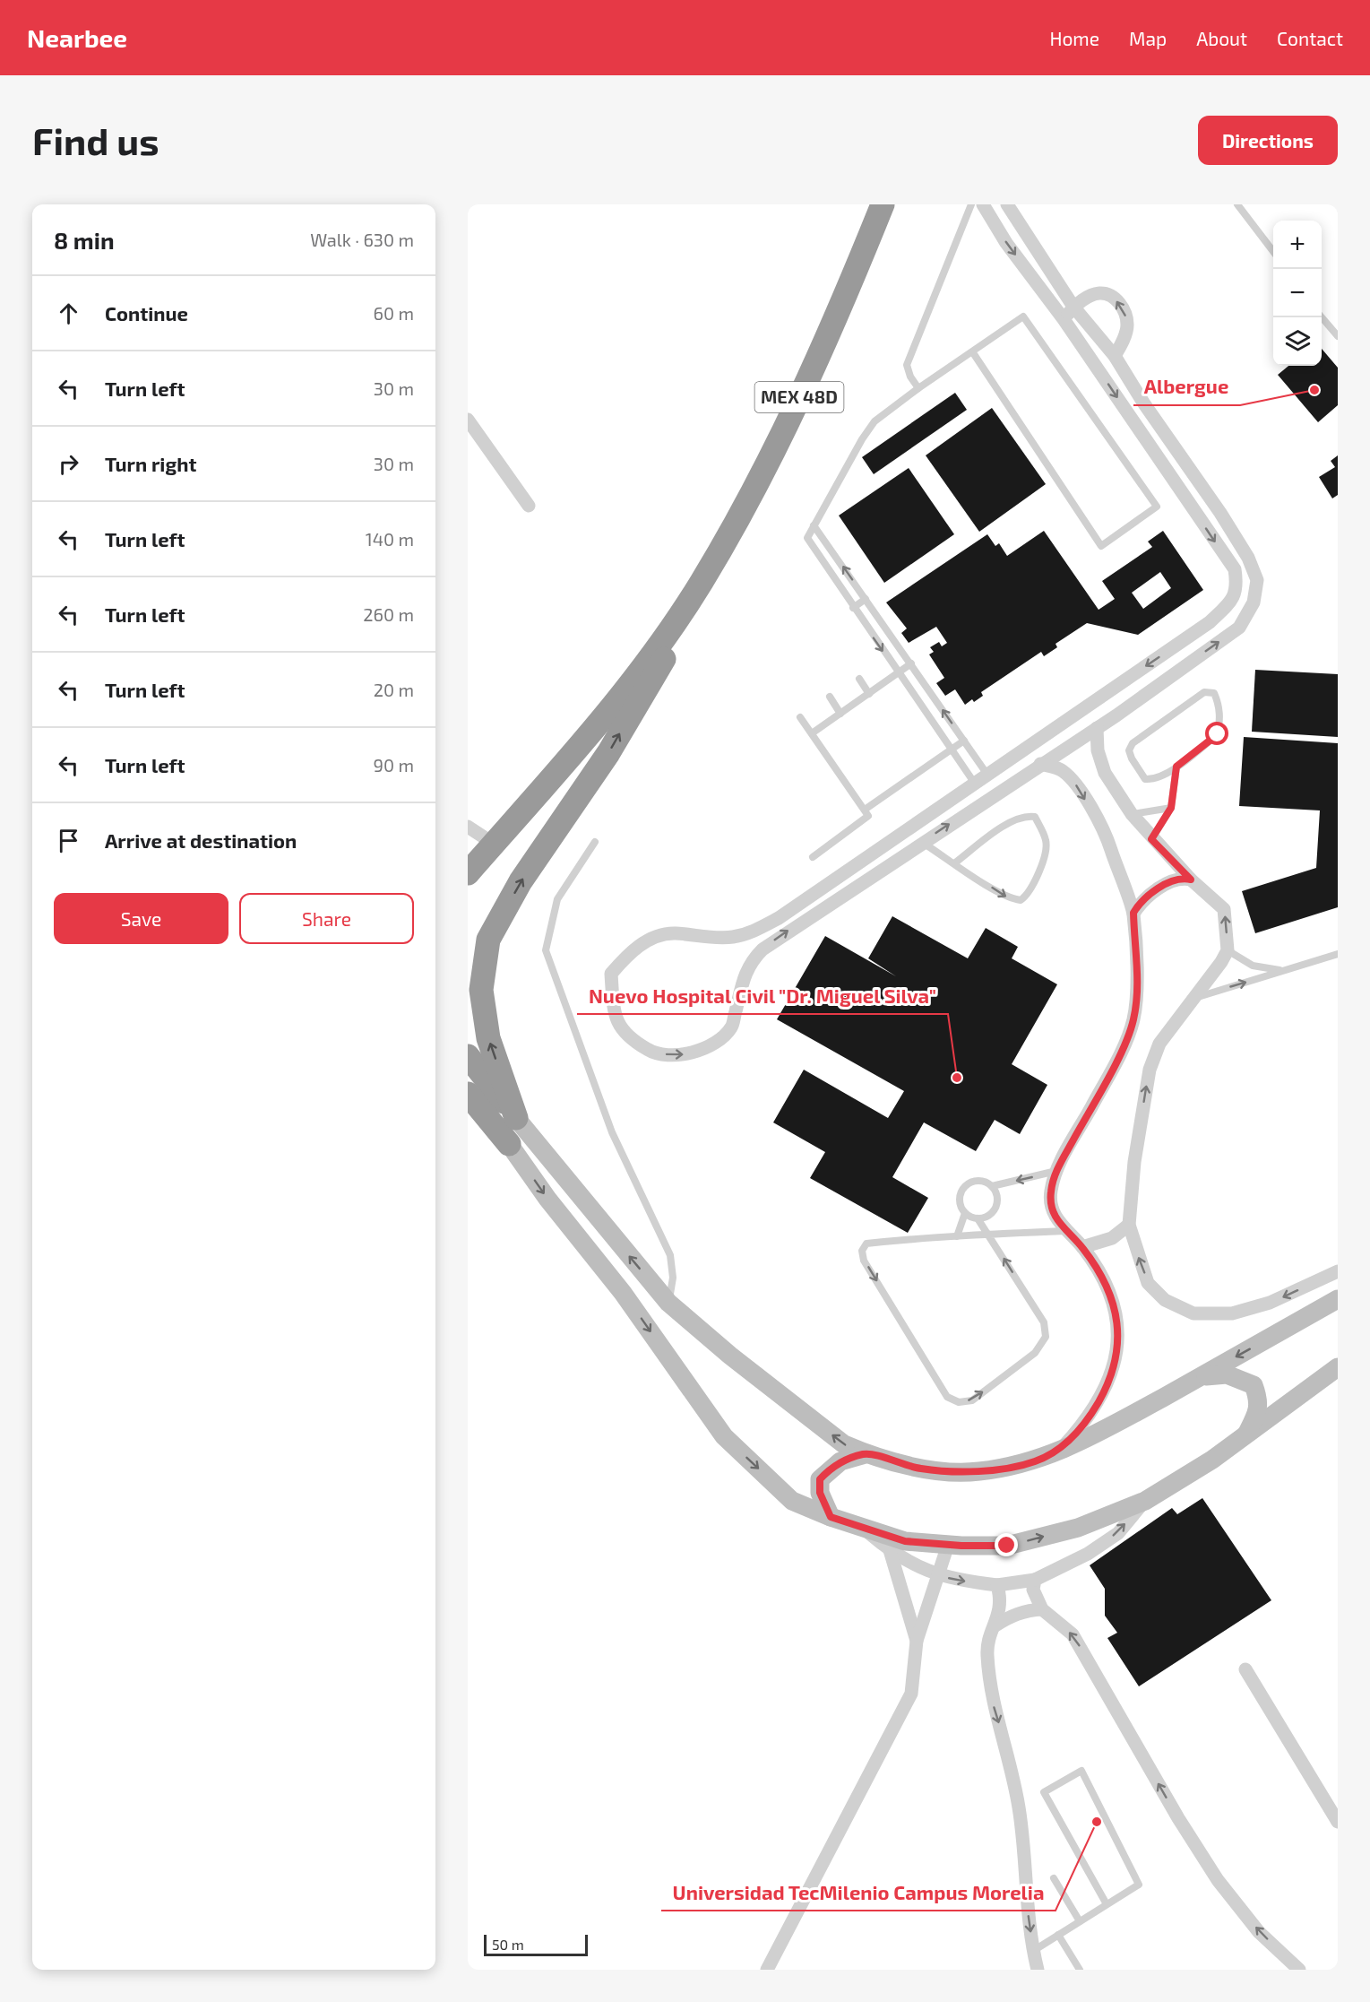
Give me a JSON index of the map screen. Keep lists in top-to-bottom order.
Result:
{
  "streets": {
    "highway": ["MEX 48D"]
  },
  "places": ["Albergue", "Nuevo Hospital Civil \"Dr. Miguel Silva\"", "Universidad TecMilenio Campus Morelia"],
  "scale_bar": "50 m",
  "page": {
    "header": "Nearbee",
    "nav": [
      "Home",
      "Map",
      "About",
      "Contact"
    ],
    "buttons": [
      "Directions",
      ["Save", "Share"]
    ],
    "title": "Find us",
    "heading": ["8 min", "Walk · 630 m"],
    "map_buttons": ["+", "−"],
    "list": [
      ["Continue", "60 m"],
      ["Turn left", "30 m"],
      ["Turn right", "30 m"],
      ["Turn left", "140 m"],
      ["Turn left", "260 m"],
      ["Turn left", "20 m"],
      ["Turn left", "90 m"],
      "Arrive at destination"
    ],
    "scale": "50 m"
  }
}
